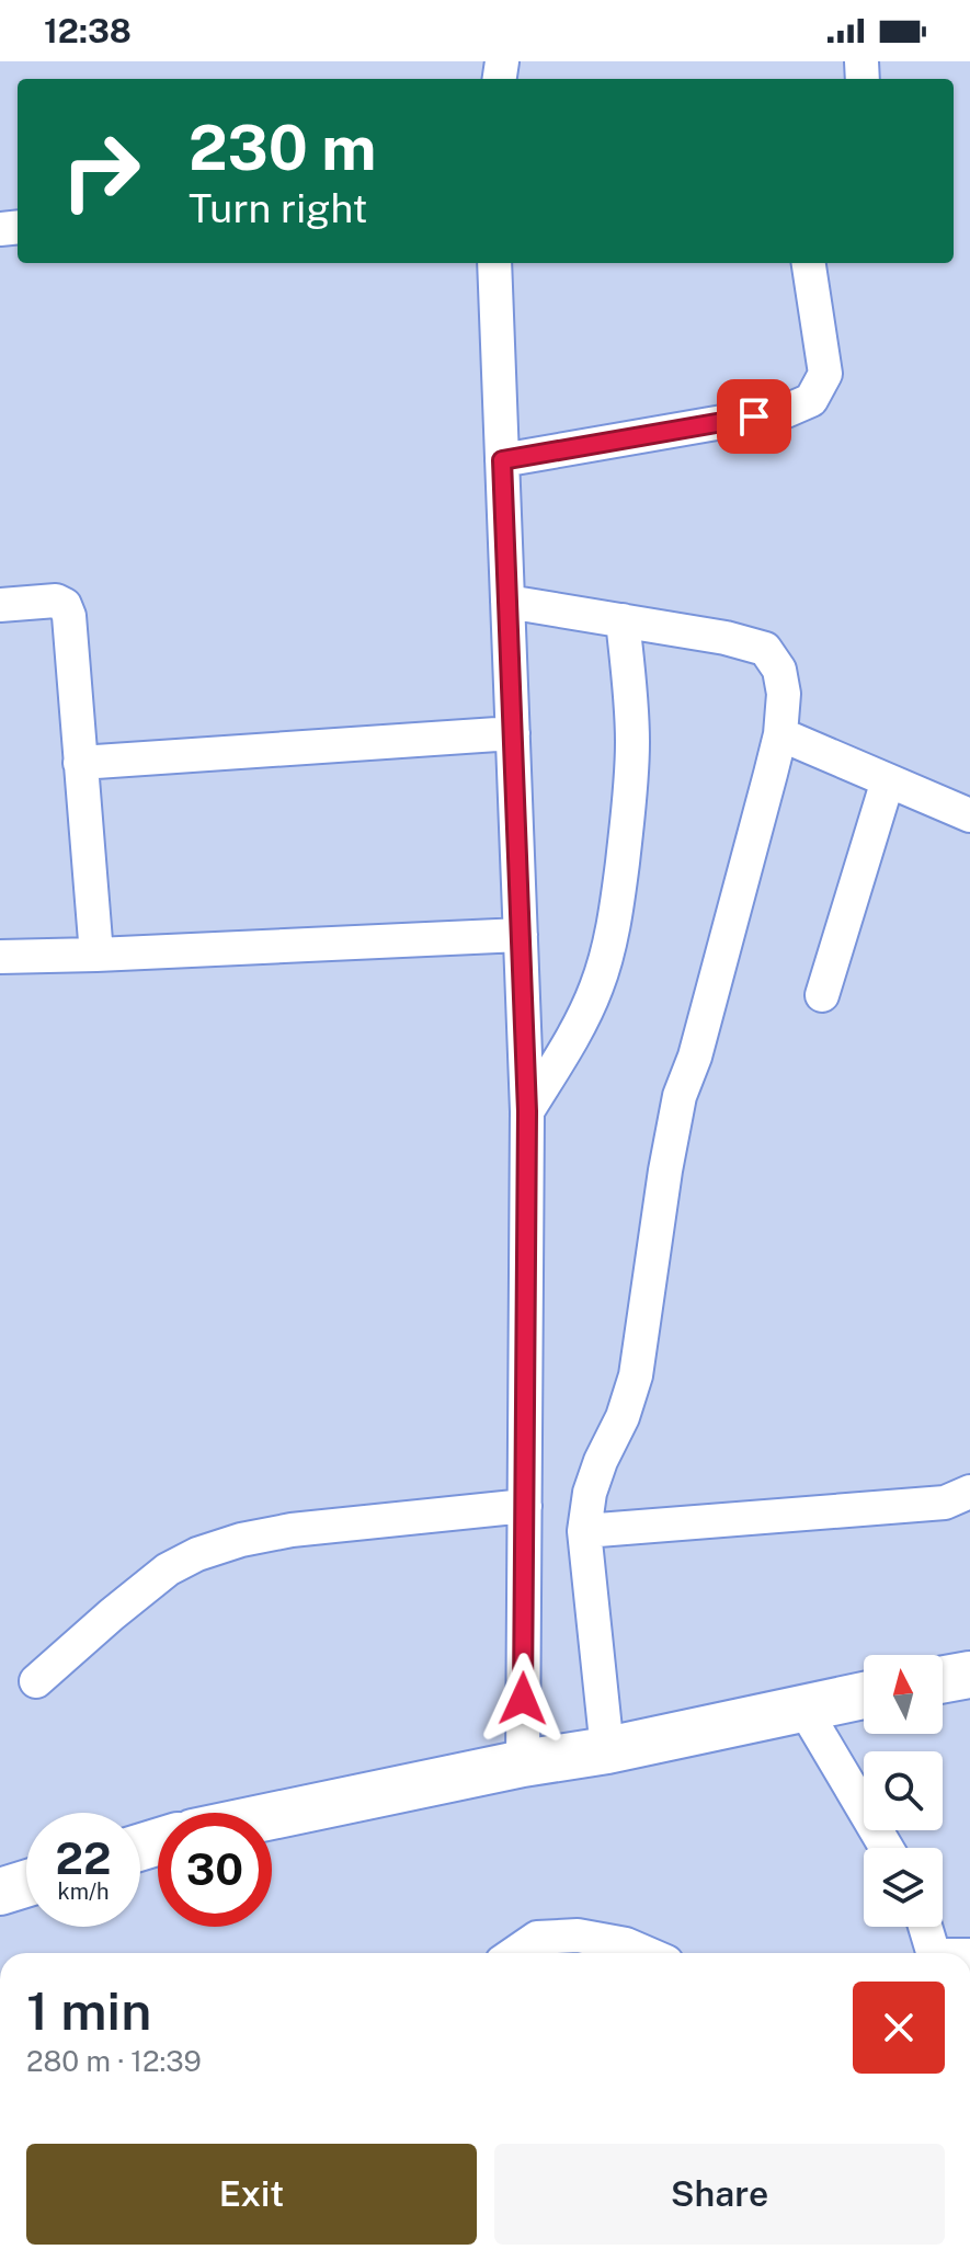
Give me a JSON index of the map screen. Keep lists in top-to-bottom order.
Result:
{
  "north": "top",
  "page": {
    "status": "12:38",
    "turn": ["230 m", "Turn right"],
    "speed": "22 km/h",
    "limit": "30",
    "heading": ["1 min", "280 m · 12:39"],
    "buttons": ["Exit", "Share"]
  }
}
